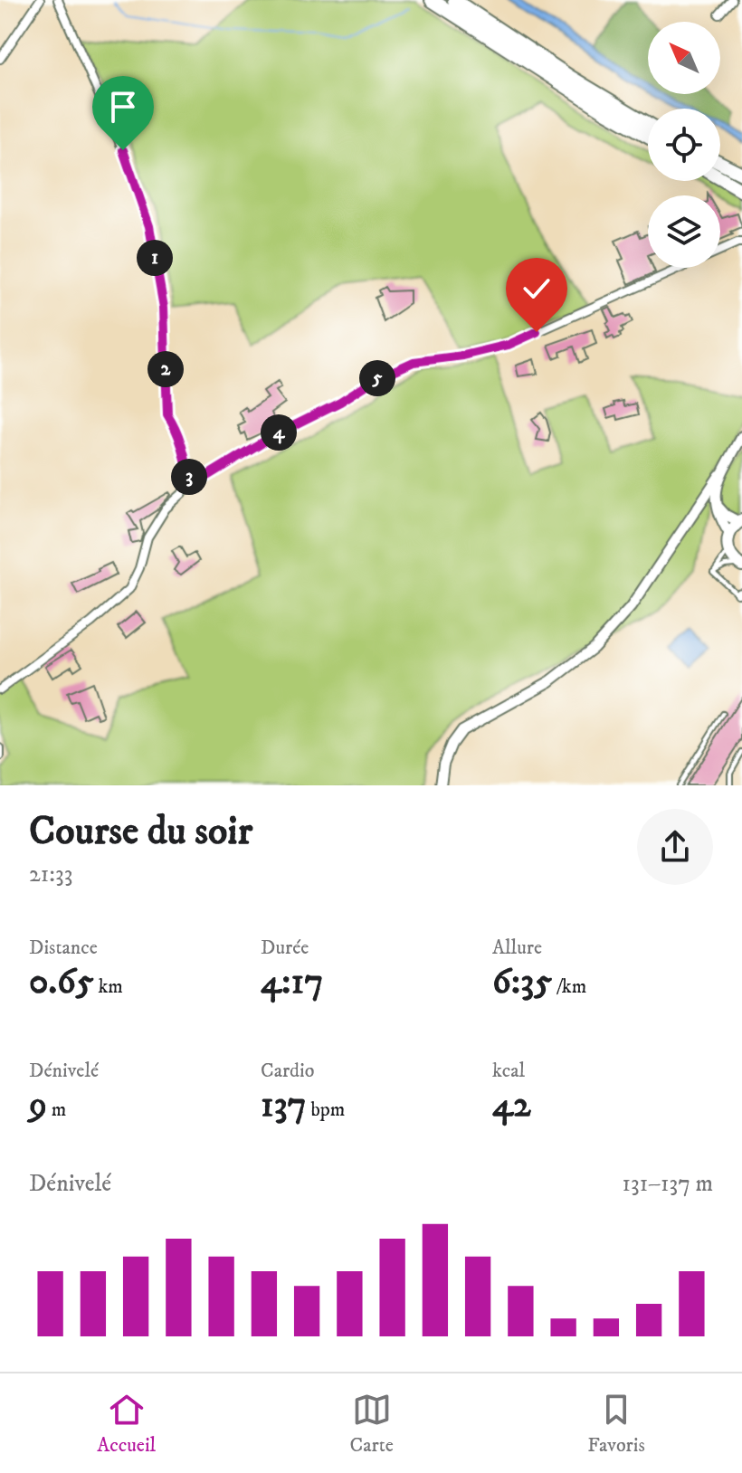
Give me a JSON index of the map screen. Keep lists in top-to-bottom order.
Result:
{
  "north": "top left",
  "page": {
    "pins": [
      "1",
      "2",
      "5",
      "4",
      "3"
    ],
    "heading": ["Course du soir", "21:33"],
    "stats": [
      ["Distance", "0.65 km"],
      ["Durée", "4:17"],
      ["Allure", "6:35 /km"],
      ["Dénivelé", "9 m"],
      ["Cardio", "137 bpm"],
      ["kcal", "42"]
    ],
    "chart": ["Dénivelé", "131–137 m"],
    "tabs": ["Accueil", "Carte", "Favoris"]
  }
}
